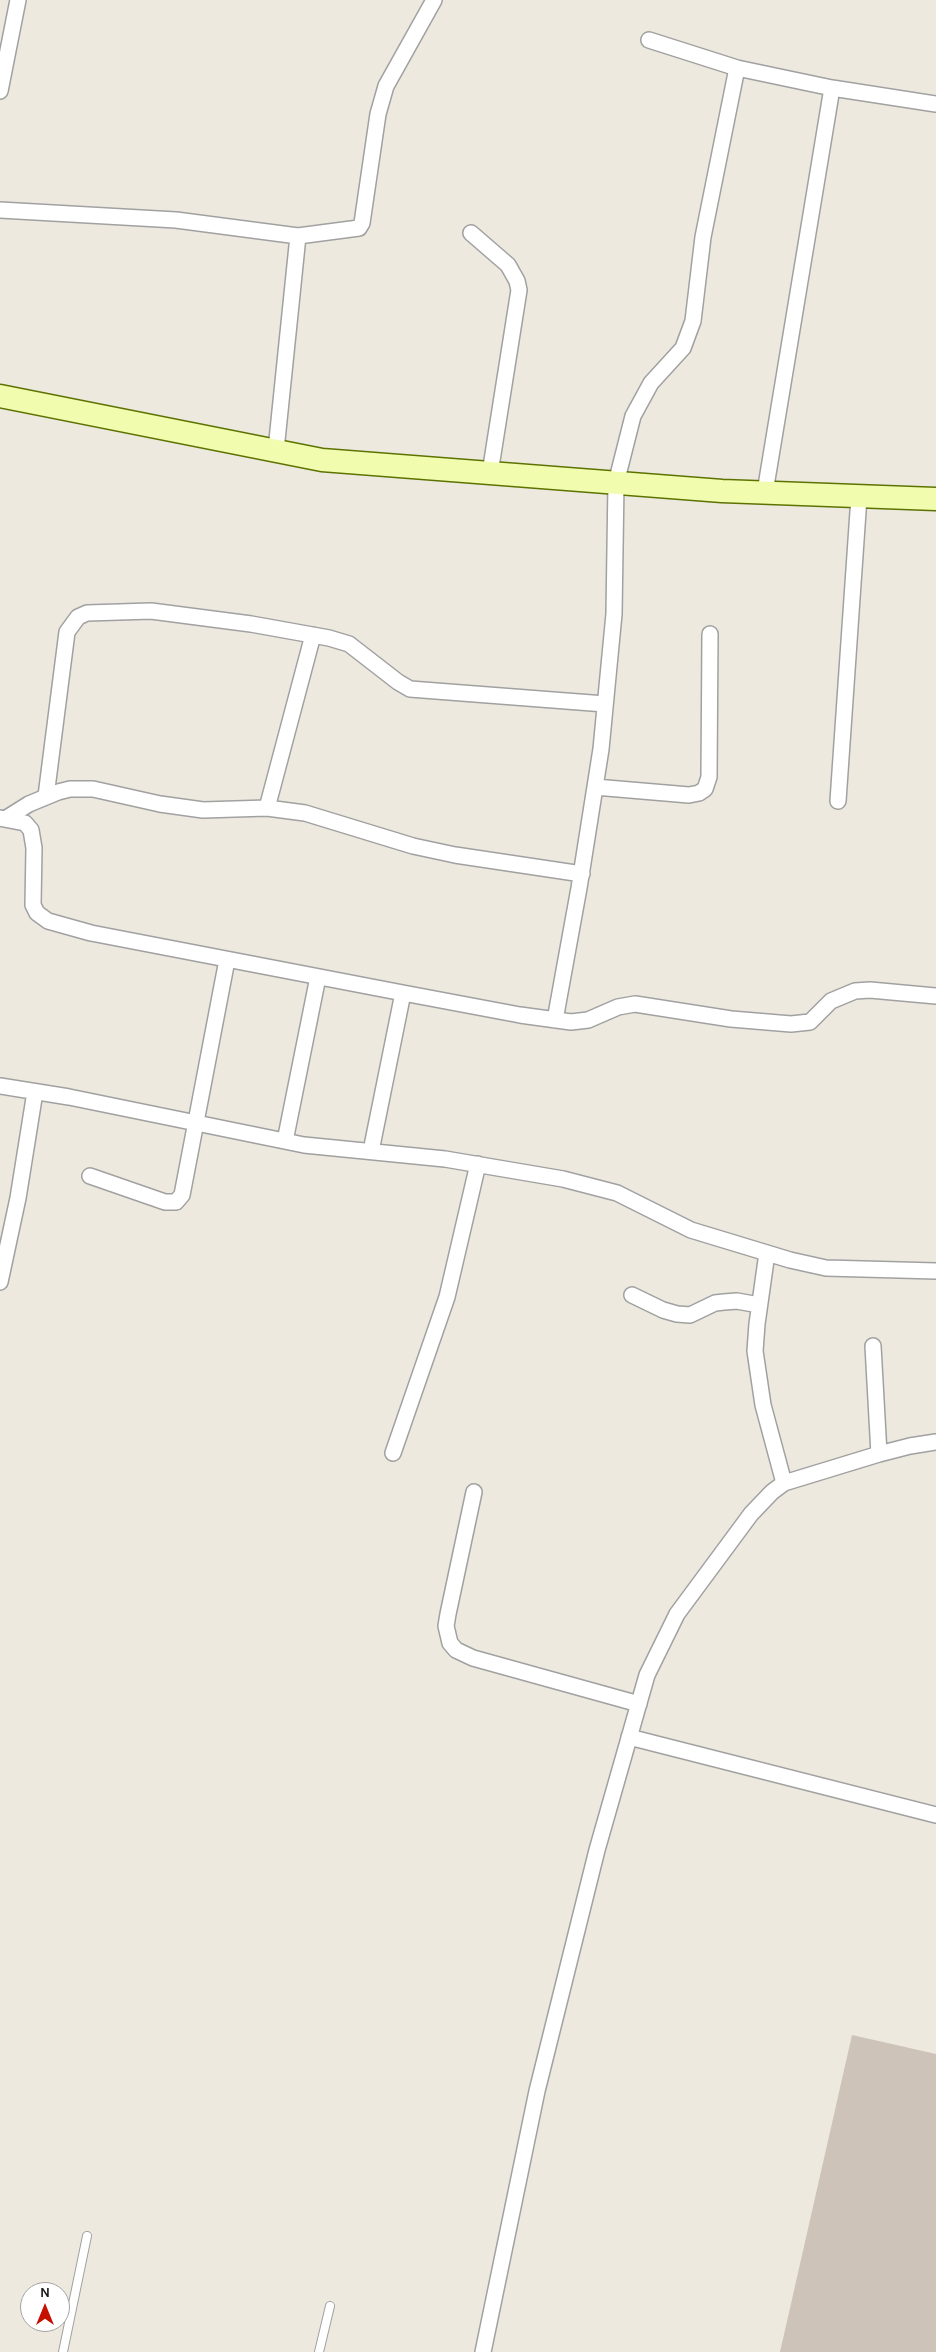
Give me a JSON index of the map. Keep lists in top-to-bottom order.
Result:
{
  "north": "top"
}
